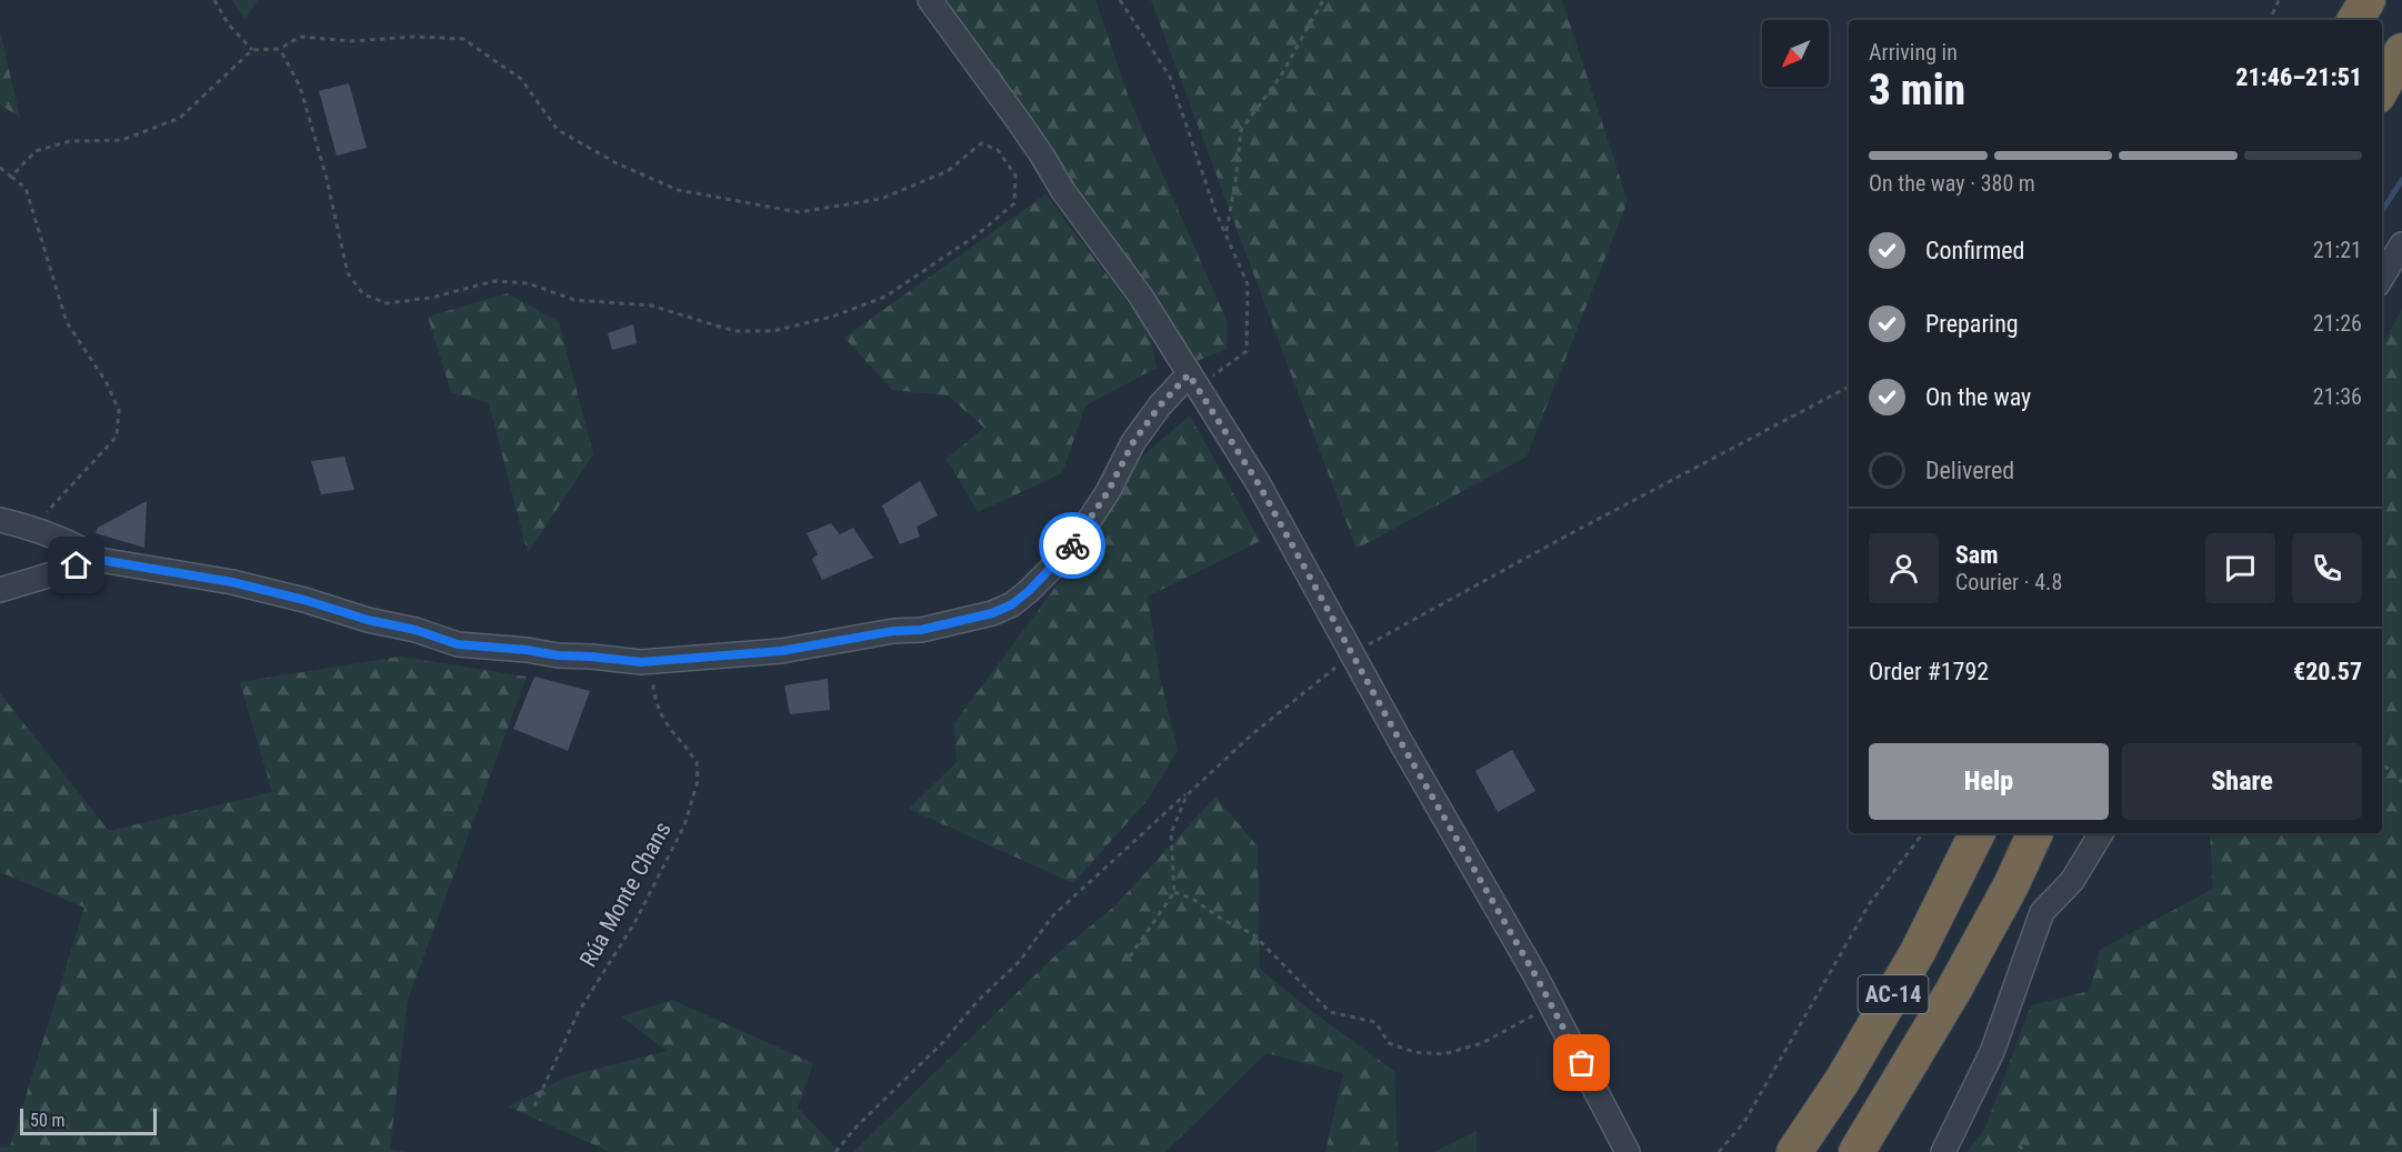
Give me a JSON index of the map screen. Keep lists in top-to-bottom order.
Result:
{
  "streets": {
    "highway": ["AC-14"],
    "path": ["Rúa Monte Chans"]
  },
  "scale_bar": "50 m",
  "north": "bottom left",
  "page": {
    "heading": ["3 min", "Arriving in", "21:46–21:51"],
    "panel": [
      "Sam",
      "Courier · 4.8",
      "Order #1792",
      "€20.57"
    ],
    "bar": "On the way · 380 m",
    "list": [
      ["Confirmed", "21:21"],
      ["Preparing", "21:26"],
      ["On the way", "21:36"],
      "Delivered"
    ],
    "buttons": ["Help", "Share"],
    "scale": "50 m"
  }
}
